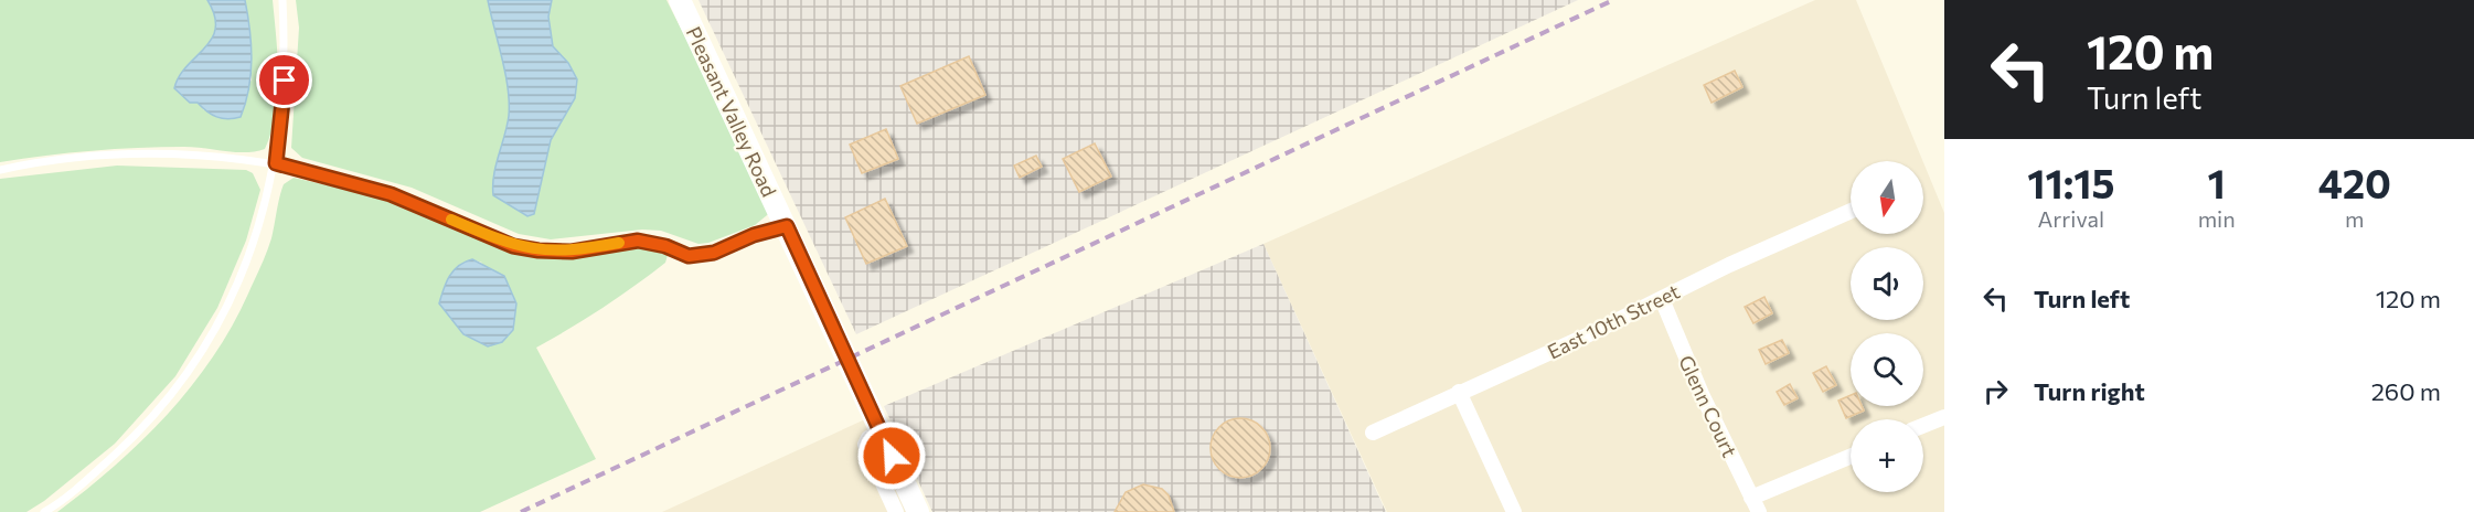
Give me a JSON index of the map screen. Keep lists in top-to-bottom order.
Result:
{
  "streets": {
    "street": ["Pleasant Valley Road", "East 10th Street", "Glenn Court"]
  },
  "crossings": [
    ["East 10th Street", "Glenn Court"]
  ],
  "north": "bottom",
  "page": {
    "turn": ["120 m", "Turn left"],
    "eta": [
      "11:15",
      "Arrival",
      "1",
      "min",
      "420",
      "m"
    ],
    "map_buttons": "+",
    "list": [
      {
        "name": "Turn left",
        "value": "120 m"
      },
      {
        "name": "Turn right",
        "value": "260 m"
      }
    ]
  }
}
